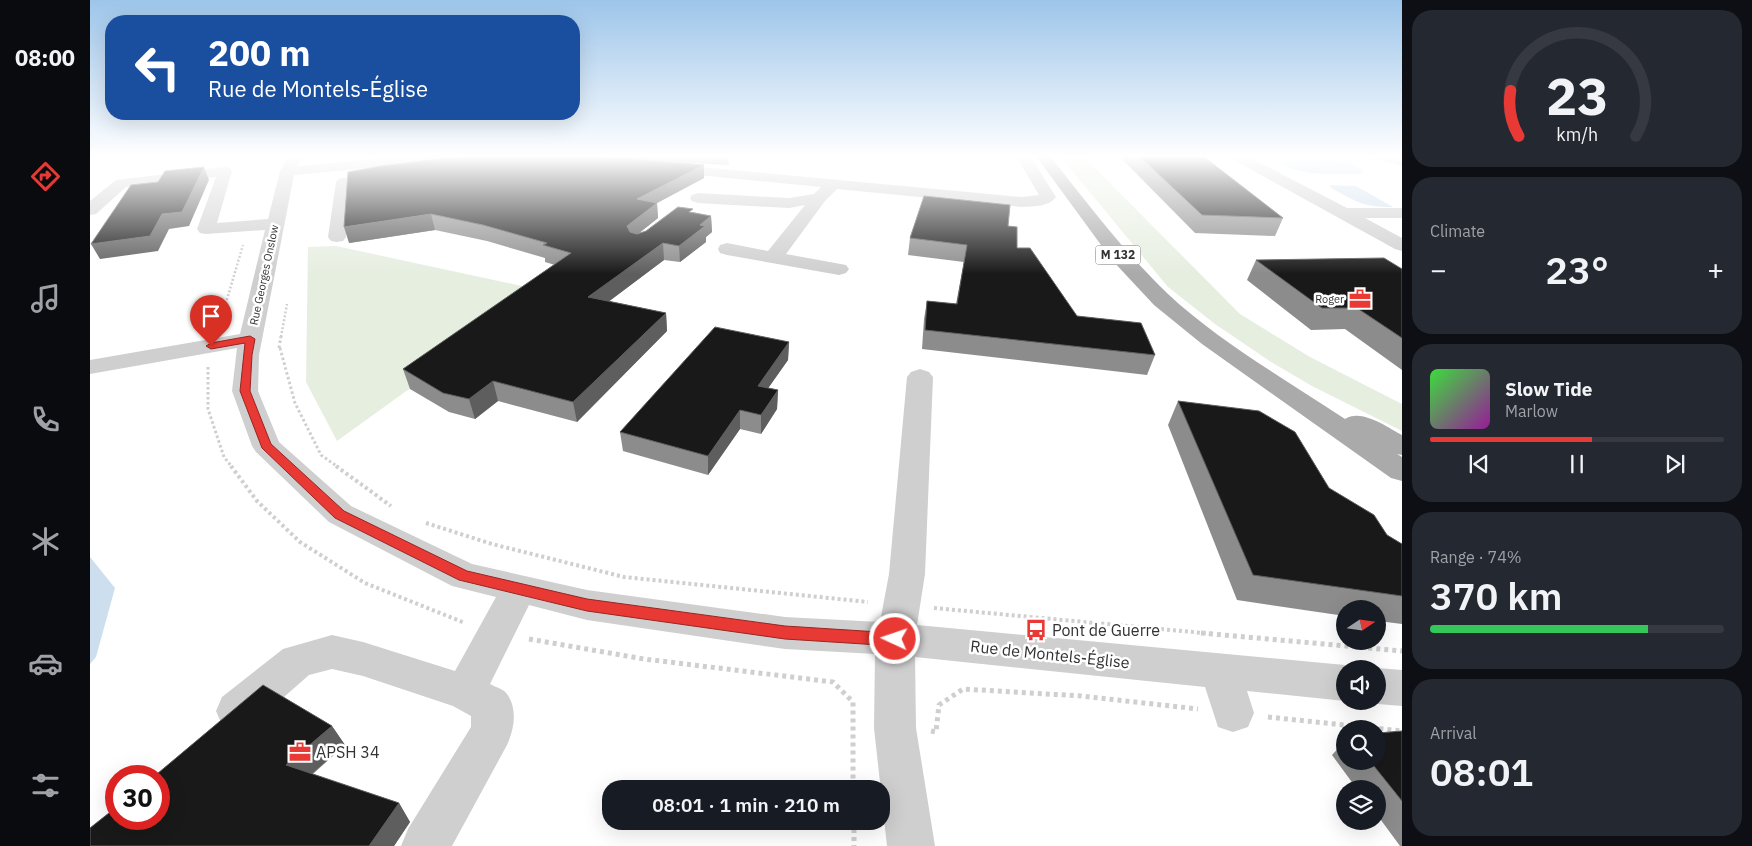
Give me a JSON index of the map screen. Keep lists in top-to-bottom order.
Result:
{
  "streets": {
    "main road": ["M 132"],
    "street": ["Rue Georges Onslow", "Rue de Montels-Église"]
  },
  "crossings": [
    ["Rue Georges Onslow", "Rue de Montels-Église"]
  ],
  "places": {
    "office": ["Roger", "APSH 34"],
    "bus stop": ["Pont de Guerre"]
  },
  "north": "right",
  "page": {
    "tabs": "08:00",
    "turn": ["200 m", "Rue de Montels-Église"],
    "tile": [
      "Climate",
      ["Range · 74%", "370 km"],
      ["Arrival", "08:01"]
    ],
    "heat": ["−", "23°", "+"],
    "song": ["Slow Tide", "Marlow"],
    "limit": "30",
    "trip": "08:01 · 1 min · 210 m",
    "gauge": ["23", "km/h"]
  }
}
